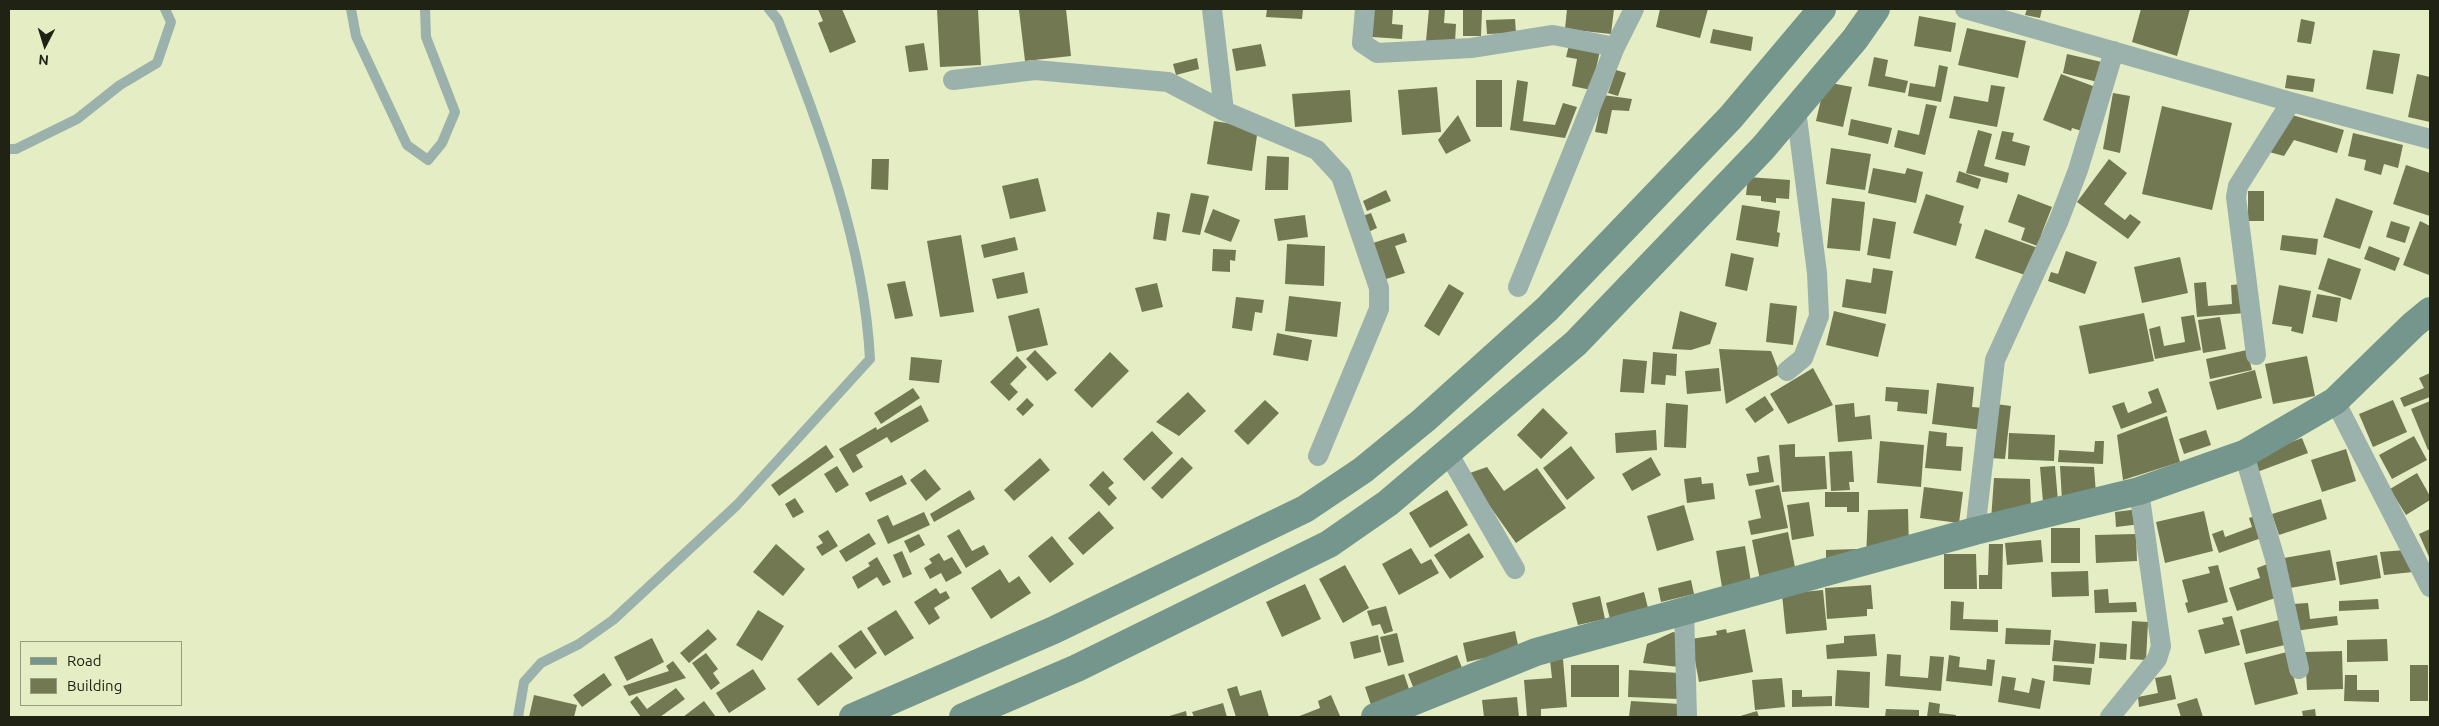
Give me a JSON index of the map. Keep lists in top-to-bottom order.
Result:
{
  "legend": ["Road", "Building"],
  "north": "bottom"
}
